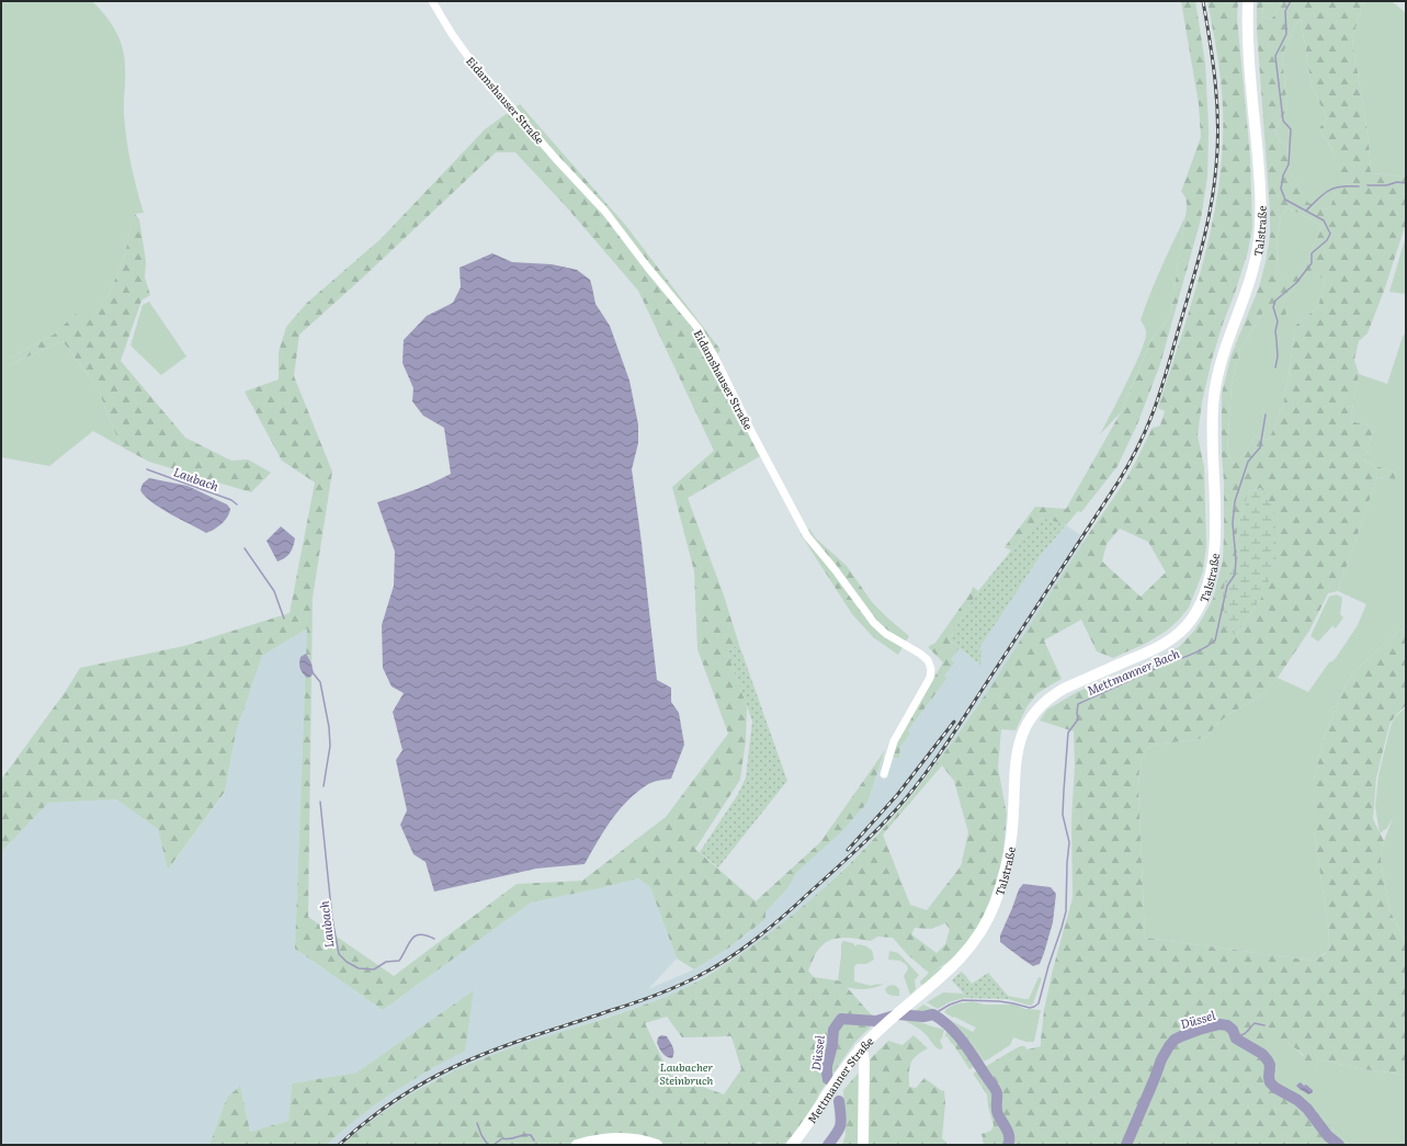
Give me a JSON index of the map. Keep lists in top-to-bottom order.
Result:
{
  "streets": {
    "main road": ["Talstraße", "Mettmanner Straße"],
    "street": ["Eidamshauser Straße"]
  },
  "crossings": [
    ["Talstraße", "Mettmanner Straße"]
  ],
  "water": ["Laubach", "Mettmanner Bach", "Düssel"],
  "parks": ["Laubacher Steinbruch"]
}
